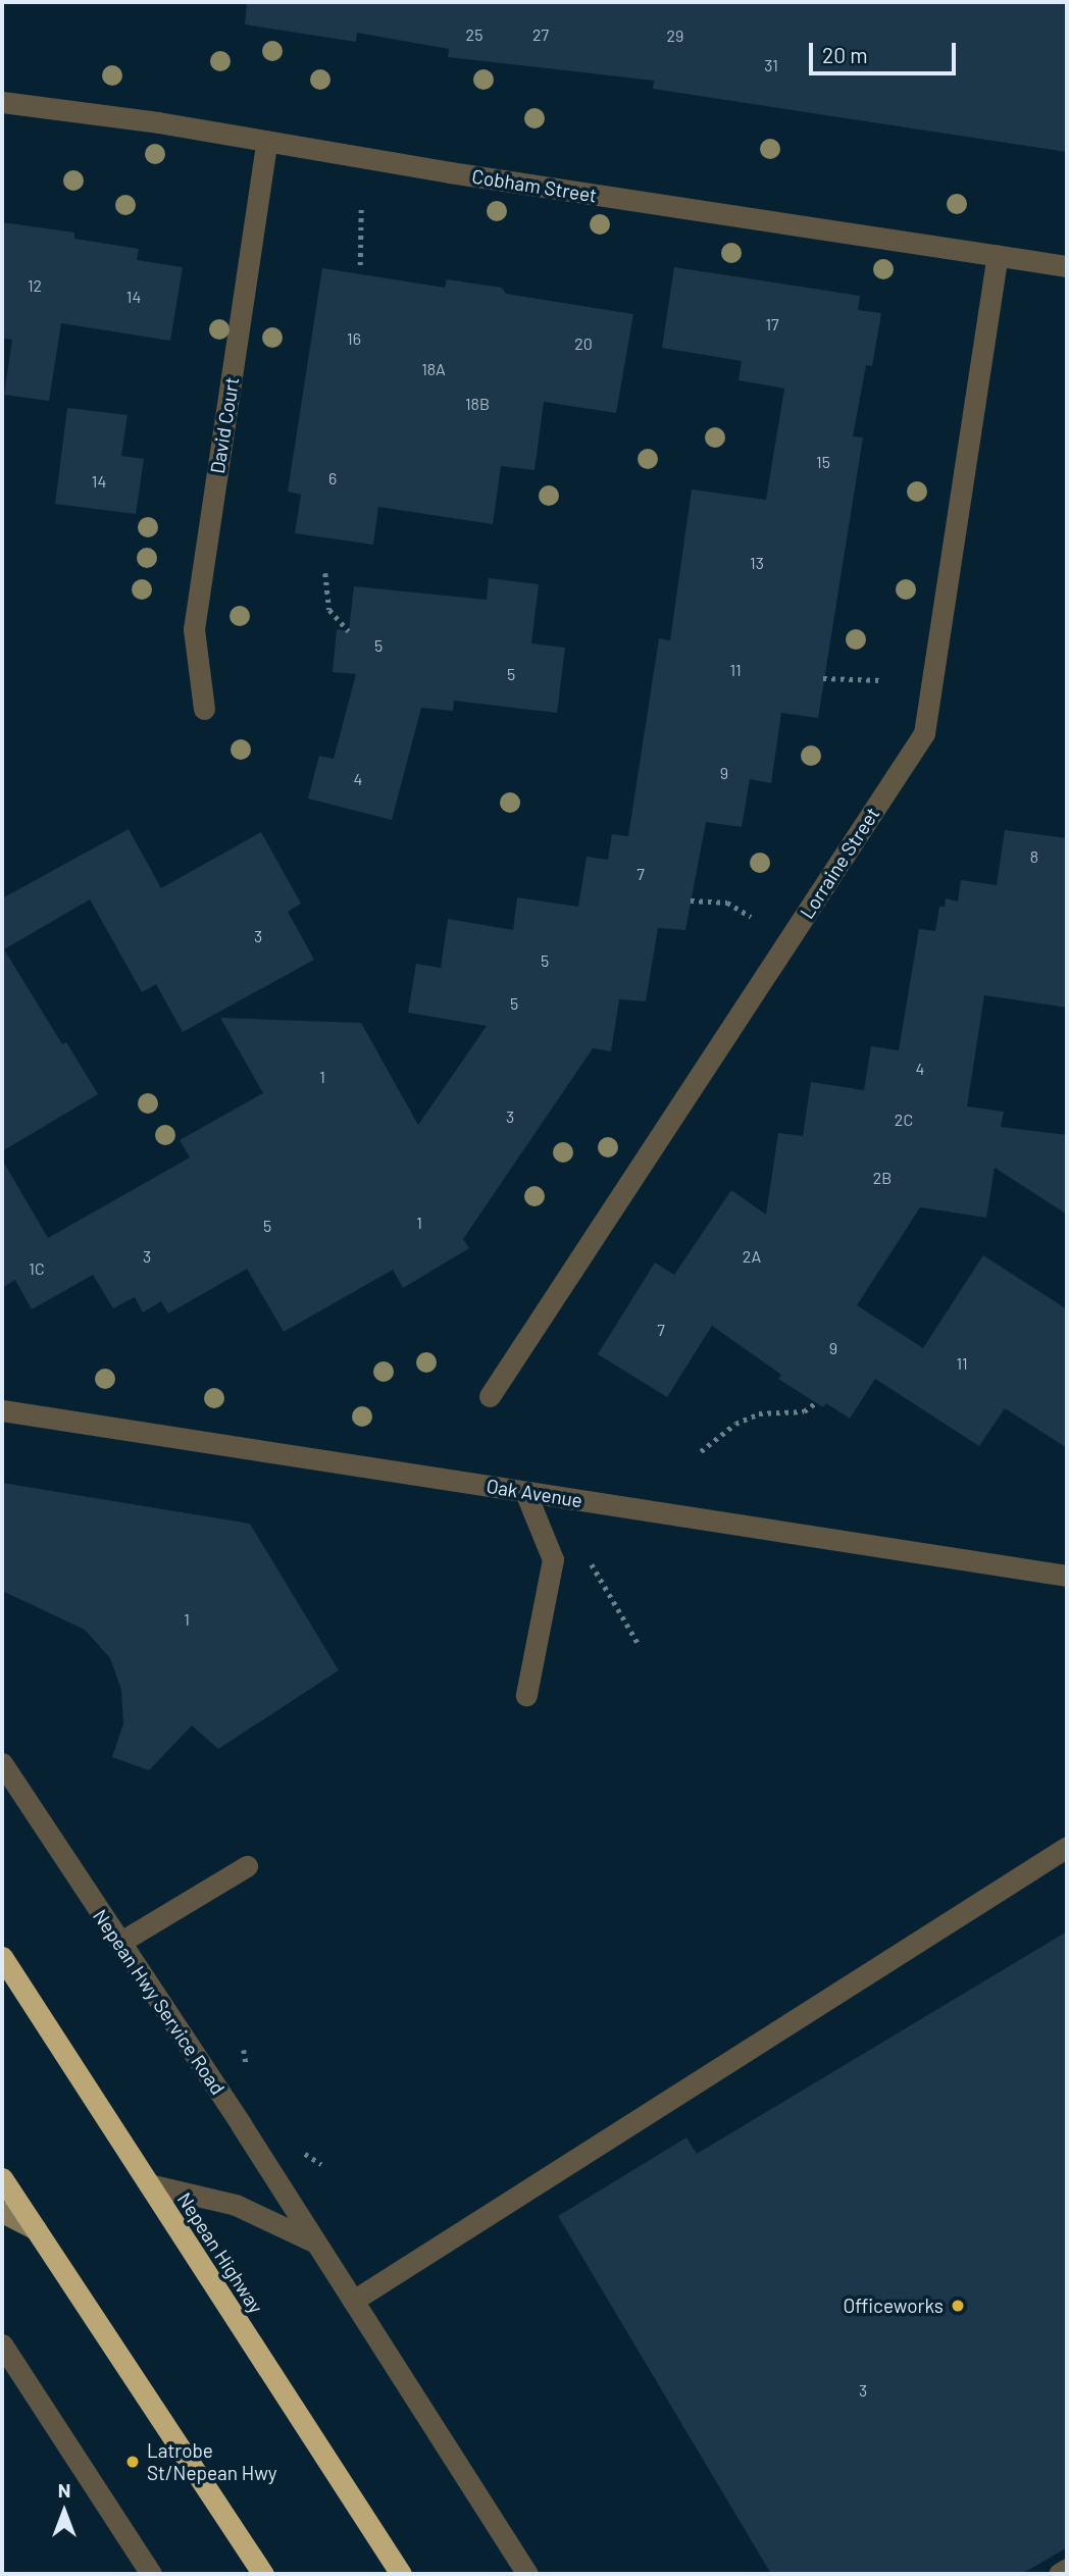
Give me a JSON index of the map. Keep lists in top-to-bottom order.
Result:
{
  "streets": {
    "highway": ["Nepean Highway"],
    "street": [
      "Cobham Street",
      "David Court",
      "Lorraine Street",
      "Oak Avenue",
      "Nepean Hwy Service Road"
    ]
  },
  "crossings": [
    ["Cobham Street", "David Court"],
    ["Cobham Street", "Lorraine Street"]
  ],
  "places": ["Officeworks", "Latrobe St/Nepean Hwy"],
  "house_numbers": [
    "25",
    "27",
    "29",
    "31",
    "12",
    "14",
    "17",
    "16",
    "20",
    "18A",
    "18B",
    "15",
    "6",
    "14",
    "13",
    "5",
    "11",
    "5",
    "9",
    "4",
    "8",
    "7",
    "3",
    "5",
    "5",
    "4",
    "1",
    "3",
    "2C",
    "2B",
    "1",
    "5",
    "3",
    "2A",
    "1C",
    "7",
    "9",
    "11",
    "1",
    "3"
  ],
  "scale_bar": "20 m",
  "north": "top"
}
